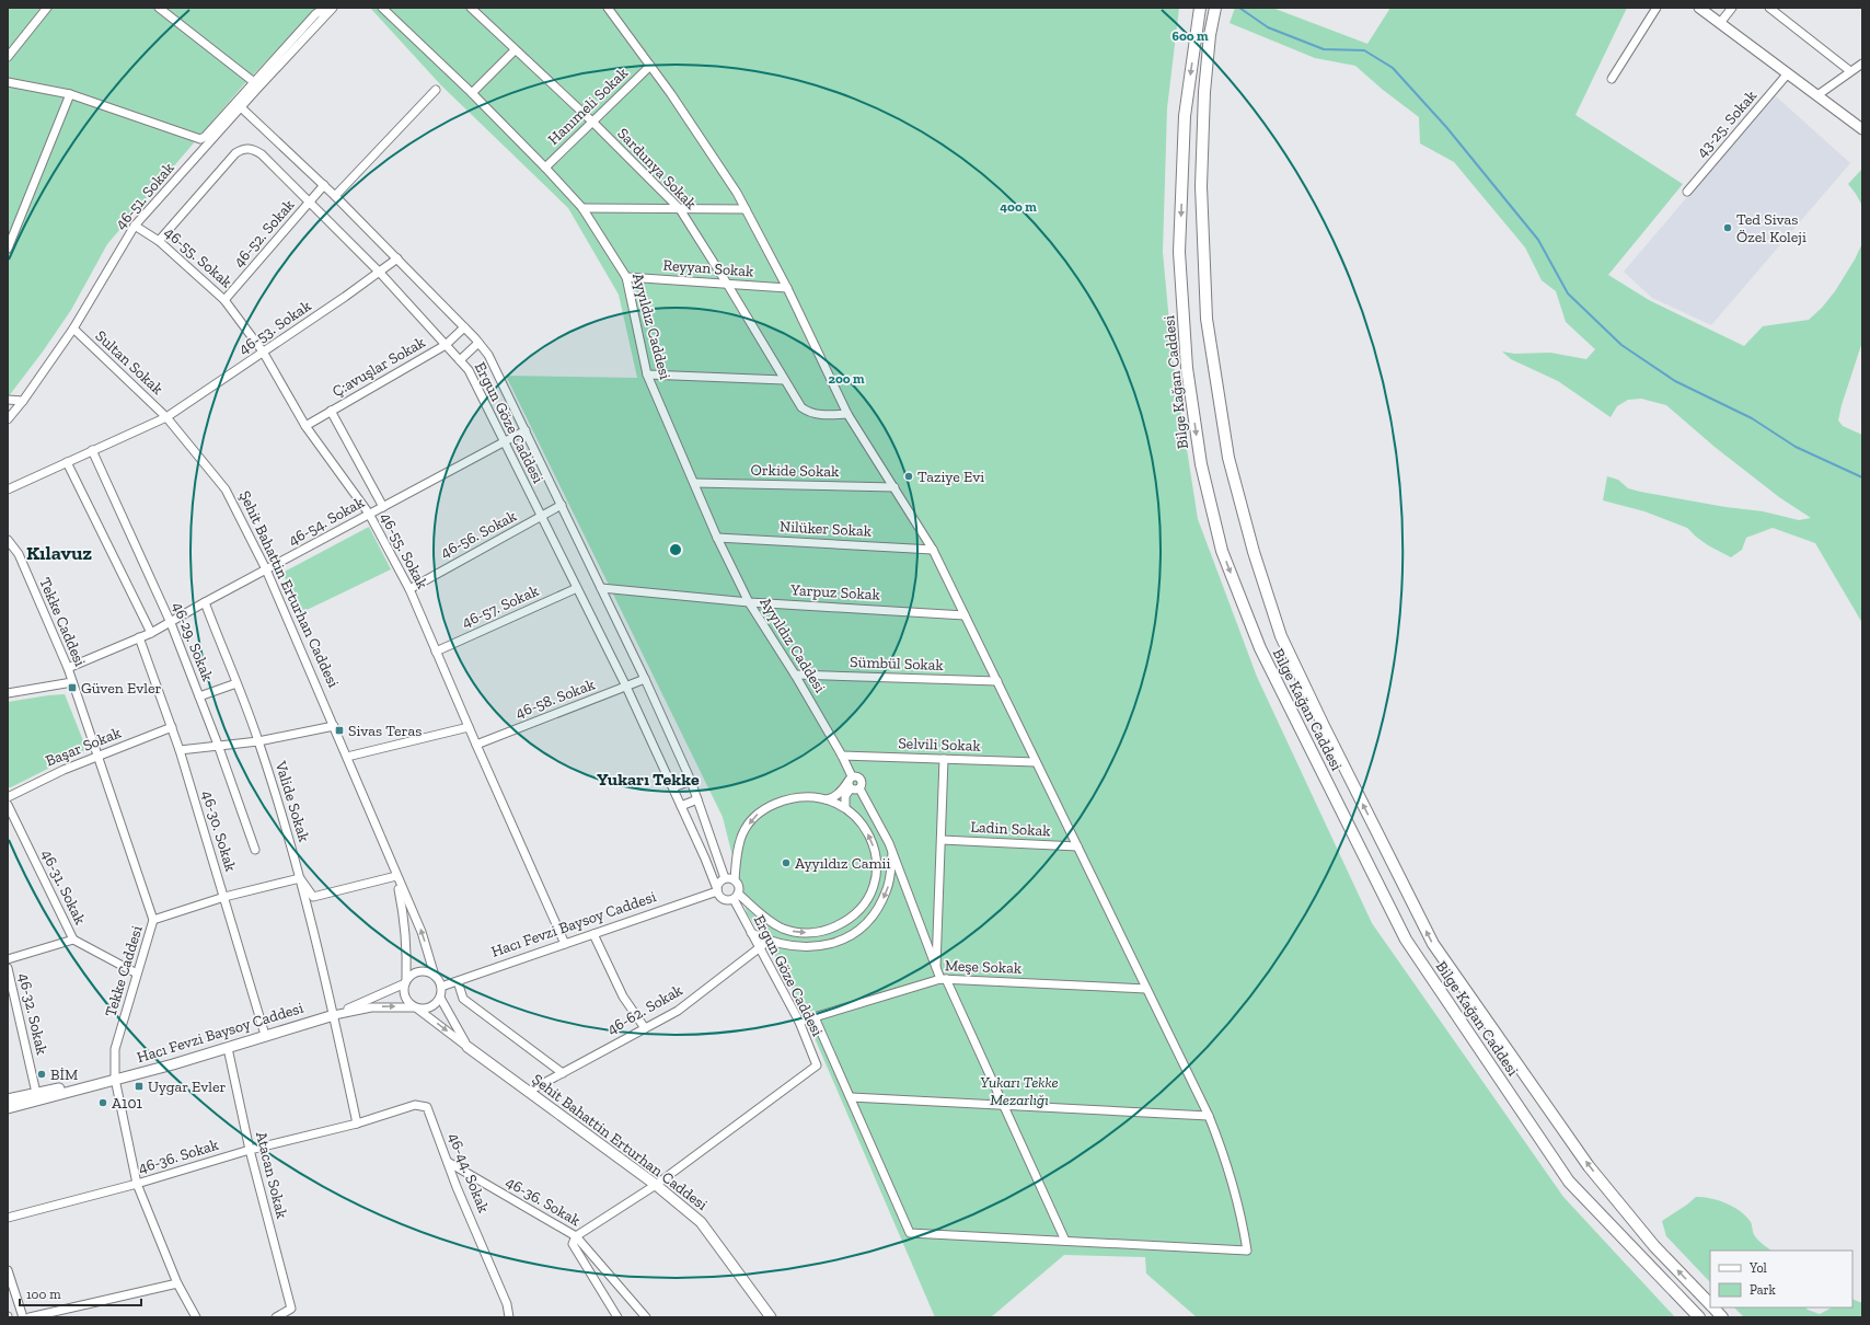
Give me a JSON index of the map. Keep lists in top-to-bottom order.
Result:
{
  "streets": {
    "main road": ["Bilge Kağan Caddesi"],
    "street": [
      "Hanımeli Sokak",
      "43-25. Sokak",
      "Sardunya Sokak",
      "46-51. Sokak",
      "46-52. Sokak",
      "46-55. Sokak",
      "Reyyan Sokak",
      "Ayyıldız Caddesi",
      "46-53. Sokak",
      "Sultan Sokak",
      "Ç:avuşlar Sokak",
      "Ergun Göze Caddesi",
      "Orkide Sokak",
      "46-54. Sokak",
      "Nilüker Sokak",
      "46-56. Sokak",
      "Şehit Bahattin Erturhan Caddesi",
      "Yarpuz Sokak",
      "46-57. Sokak",
      "Tekke Caddesi",
      "46-29. Sokak",
      "Sümbül Sokak",
      "46-58. Sokak",
      "Selvili Sokak",
      "Başar Sokak",
      "Valide Sokak",
      "Ladin Sokak",
      "46-30. Sokak",
      "46-31. Sokak",
      "Hacı Fevzi Baysoy Caddesi",
      "Meşe Sokak",
      "46-62. Sokak",
      "46-32. Sokak",
      "46-36. Sokak",
      "46-44. Sokak",
      "Atacan Sokak"
    ]
  },
  "crossings": [
    ["Hanımeli Sokak", "Sardunya Sokak"],
    ["Hanımeli Sokak", "Ayyıldız Caddesi"],
    ["Sardunya Sokak", "Reyyan Sokak"],
    ["46-51. Sokak", "46-55. Sokak"],
    ["46-51. Sokak", "Sultan Sokak"],
    ["46-51. Sokak", "Ergun Göze Caddesi"],
    ["46-52. Sokak", "46-55. Sokak"],
    ["46-52. Sokak", "Ergun Göze Caddesi"],
    ["46-55. Sokak", "46-53. Sokak"],
    ["46-55. Sokak", "Ç:avuşlar Sokak"],
    ["46-55. Sokak", "Ergun Göze Caddesi"],
    ["46-55. Sokak", "46-54. Sokak"],
    ["46-55. Sokak", "46-56. Sokak"],
    ["46-55. Sokak", "46-57. Sokak"],
    ["46-55. Sokak", "46-58. Sokak"],
    ["46-55. Sokak", "Hacı Fevzi Baysoy Caddesi"],
    ["Reyyan Sokak", "Ayyıldız Caddesi"],
    ["Ayyıldız Caddesi", "Orkide Sokak"],
    ["Ayyıldız Caddesi", "Nilüker Sokak"],
    ["Ayyıldız Caddesi", "Yarpuz Sokak"],
    ["Ayyıldız Caddesi", "Sümbül Sokak"],
    ["Ayyıldız Caddesi", "Selvili Sokak"],
    ["Ayyıldız Caddesi", "Meşe Sokak"],
    ["46-53. Sokak", "Sultan Sokak"],
    ["46-53. Sokak", "Ergun Göze Caddesi"],
    ["46-53. Sokak", "Şehit Bahattin Erturhan Caddesi"],
    ["Sultan Sokak", "Şehit Bahattin Erturhan Caddesi"],
    ["Ç:avuşlar Sokak", "Ergun Göze Caddesi"],
    ["Ergun Göze Caddesi", "46-54. Sokak"],
    ["Ergun Göze Caddesi", "46-56. Sokak"],
    ["Ergun Göze Caddesi", "Şehit Bahattin Erturhan Caddesi"],
    ["Ergun Göze Caddesi", "Yarpuz Sokak"],
    ["Ergun Göze Caddesi", "46-57. Sokak"],
    ["Ergun Göze Caddesi", "46-58. Sokak"],
    ["Ergun Göze Caddesi", "Hacı Fevzi Baysoy Caddesi"],
    ["Ergun Göze Caddesi", "Meşe Sokak"],
    ["Ergun Göze Caddesi", "46-62. Sokak"],
    ["46-54. Sokak", "Şehit Bahattin Erturhan Caddesi"],
    ["46-54. Sokak", "Tekke Caddesi"],
    ["46-54. Sokak", "46-29. Sokak"],
    ["46-54. Sokak", "Valide Sokak"],
    ["46-54. Sokak", "46-30. Sokak"],
    ["Şehit Bahattin Erturhan Caddesi", "Hacı Fevzi Baysoy Caddesi"],
    ["Şehit Bahattin Erturhan Caddesi", "46-62. Sokak"],
    ["Tekke Caddesi", "Başar Sokak"],
    ["Tekke Caddesi", "46-31. Sokak"],
    ["Tekke Caddesi", "Hacı Fevzi Baysoy Caddesi"],
    ["Tekke Caddesi", "46-36. Sokak"],
    ["Başar Sokak", "46-30. Sokak"],
    ["Valide Sokak", "Hacı Fevzi Baysoy Caddesi"],
    ["Valide Sokak", "46-36. Sokak"],
    ["Valide Sokak", "46-44. Sokak"],
    ["46-30. Sokak", "Hacı Fevzi Baysoy Caddesi"],
    ["Hacı Fevzi Baysoy Caddesi", "46-32. Sokak"],
    ["Hacı Fevzi Baysoy Caddesi", "Atacan Sokak"],
    ["46-36. Sokak", "46-44. Sokak"],
    ["46-36. Sokak", "Atacan Sokak"]
  ],
  "districts": ["Kılavuz", "Yukarı Tekke"],
  "parks": ["Yukarı Tekke Mezarlığı"],
  "places": {
    "other": [
      "Ted Sivas Özel Koleji",
      "Taziye Evi",
      "Ayyıldız Camii",
      "BİM",
      "A101"
    ],
    "transit": ["Güven Evler", "Sivas Teras", "Uygar Evler"]
  },
  "legend": ["Yol", "Park"],
  "scale_bar": "100 m",
  "rings": ["600 m", "400 m", "200 m"]
}
